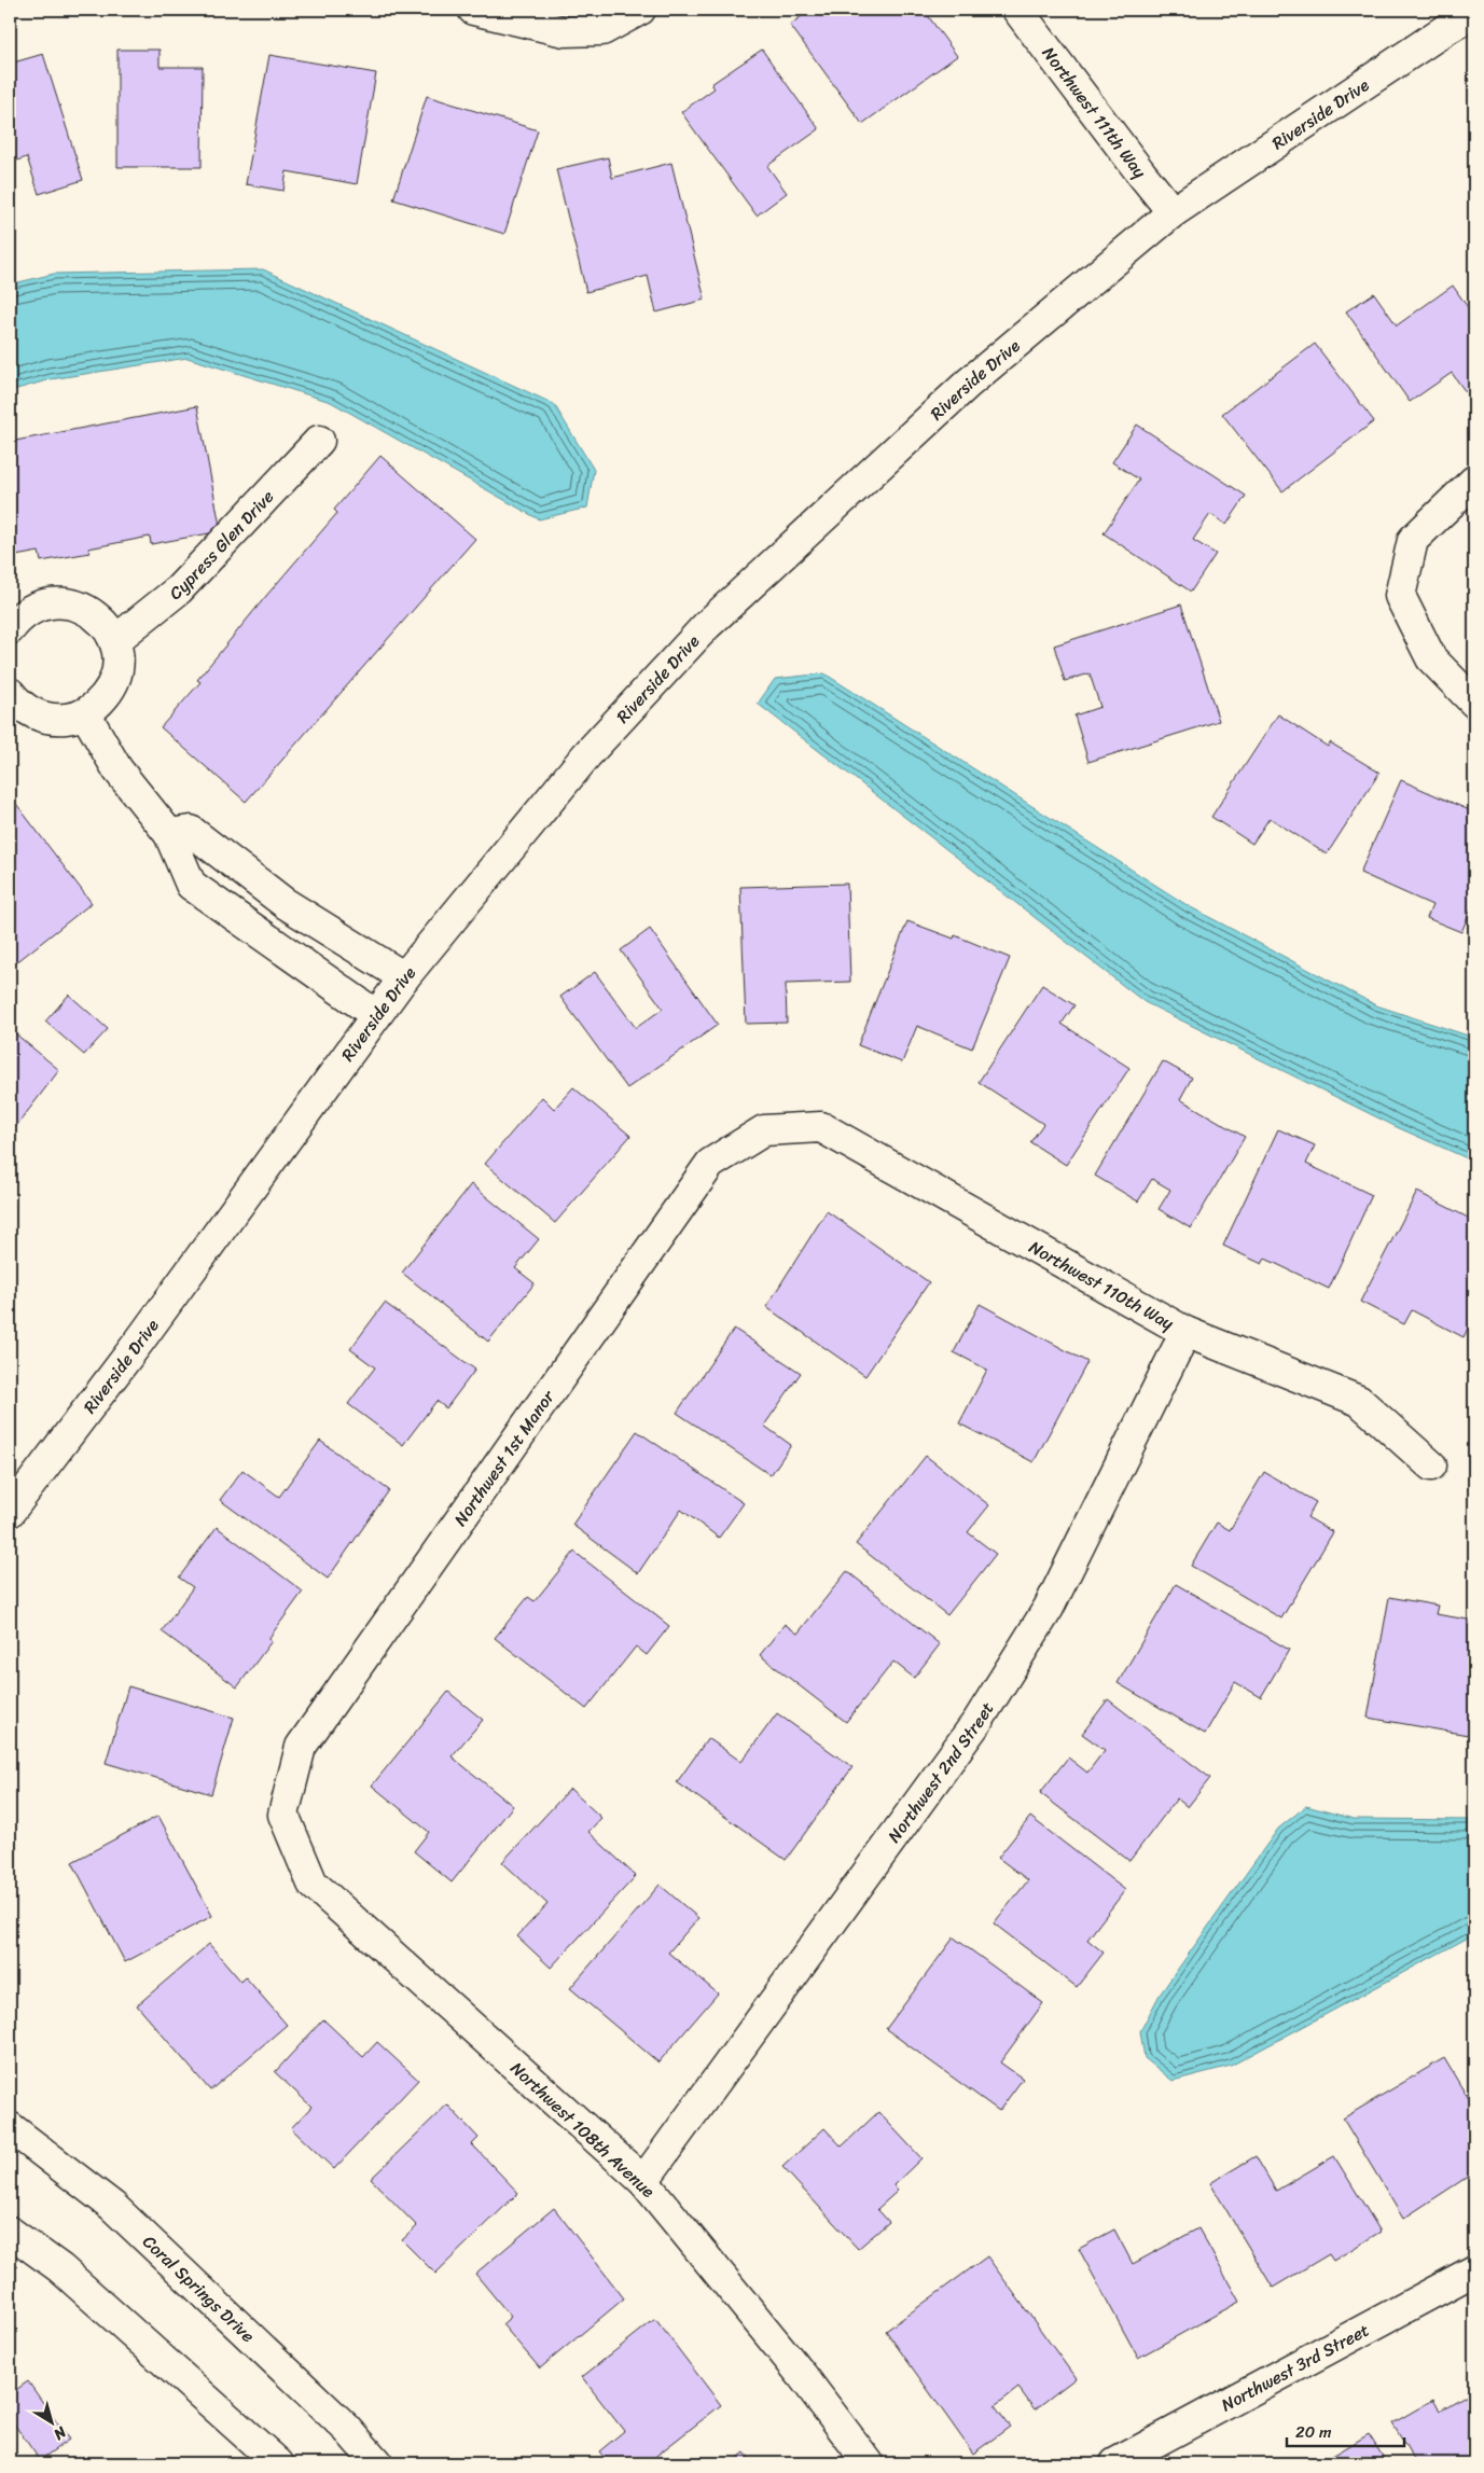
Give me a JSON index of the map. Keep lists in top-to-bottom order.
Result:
{
  "streets": {
    "street": [
      "Northwest 111th Way",
      "Riverside Drive",
      "Cypress Glen Drive",
      "Northwest 110th Way",
      "Northwest 1st Manor",
      "Northwest 2nd Street",
      "Northwest 108th Avenue",
      "Coral Springs Drive",
      "Northwest 3rd Street"
    ]
  },
  "crossings": [
    ["Northwest 111th Way", "Riverside Drive"],
    ["Northwest 110th Way", "Northwest 1st Manor"],
    ["Northwest 110th Way", "Northwest 2nd Street"],
    ["Northwest 1st Manor", "Northwest 108th Avenue"],
    ["Northwest 2nd Street", "Northwest 108th Avenue"]
  ],
  "scale_bar": "20 m",
  "north": "bottom right"
}
